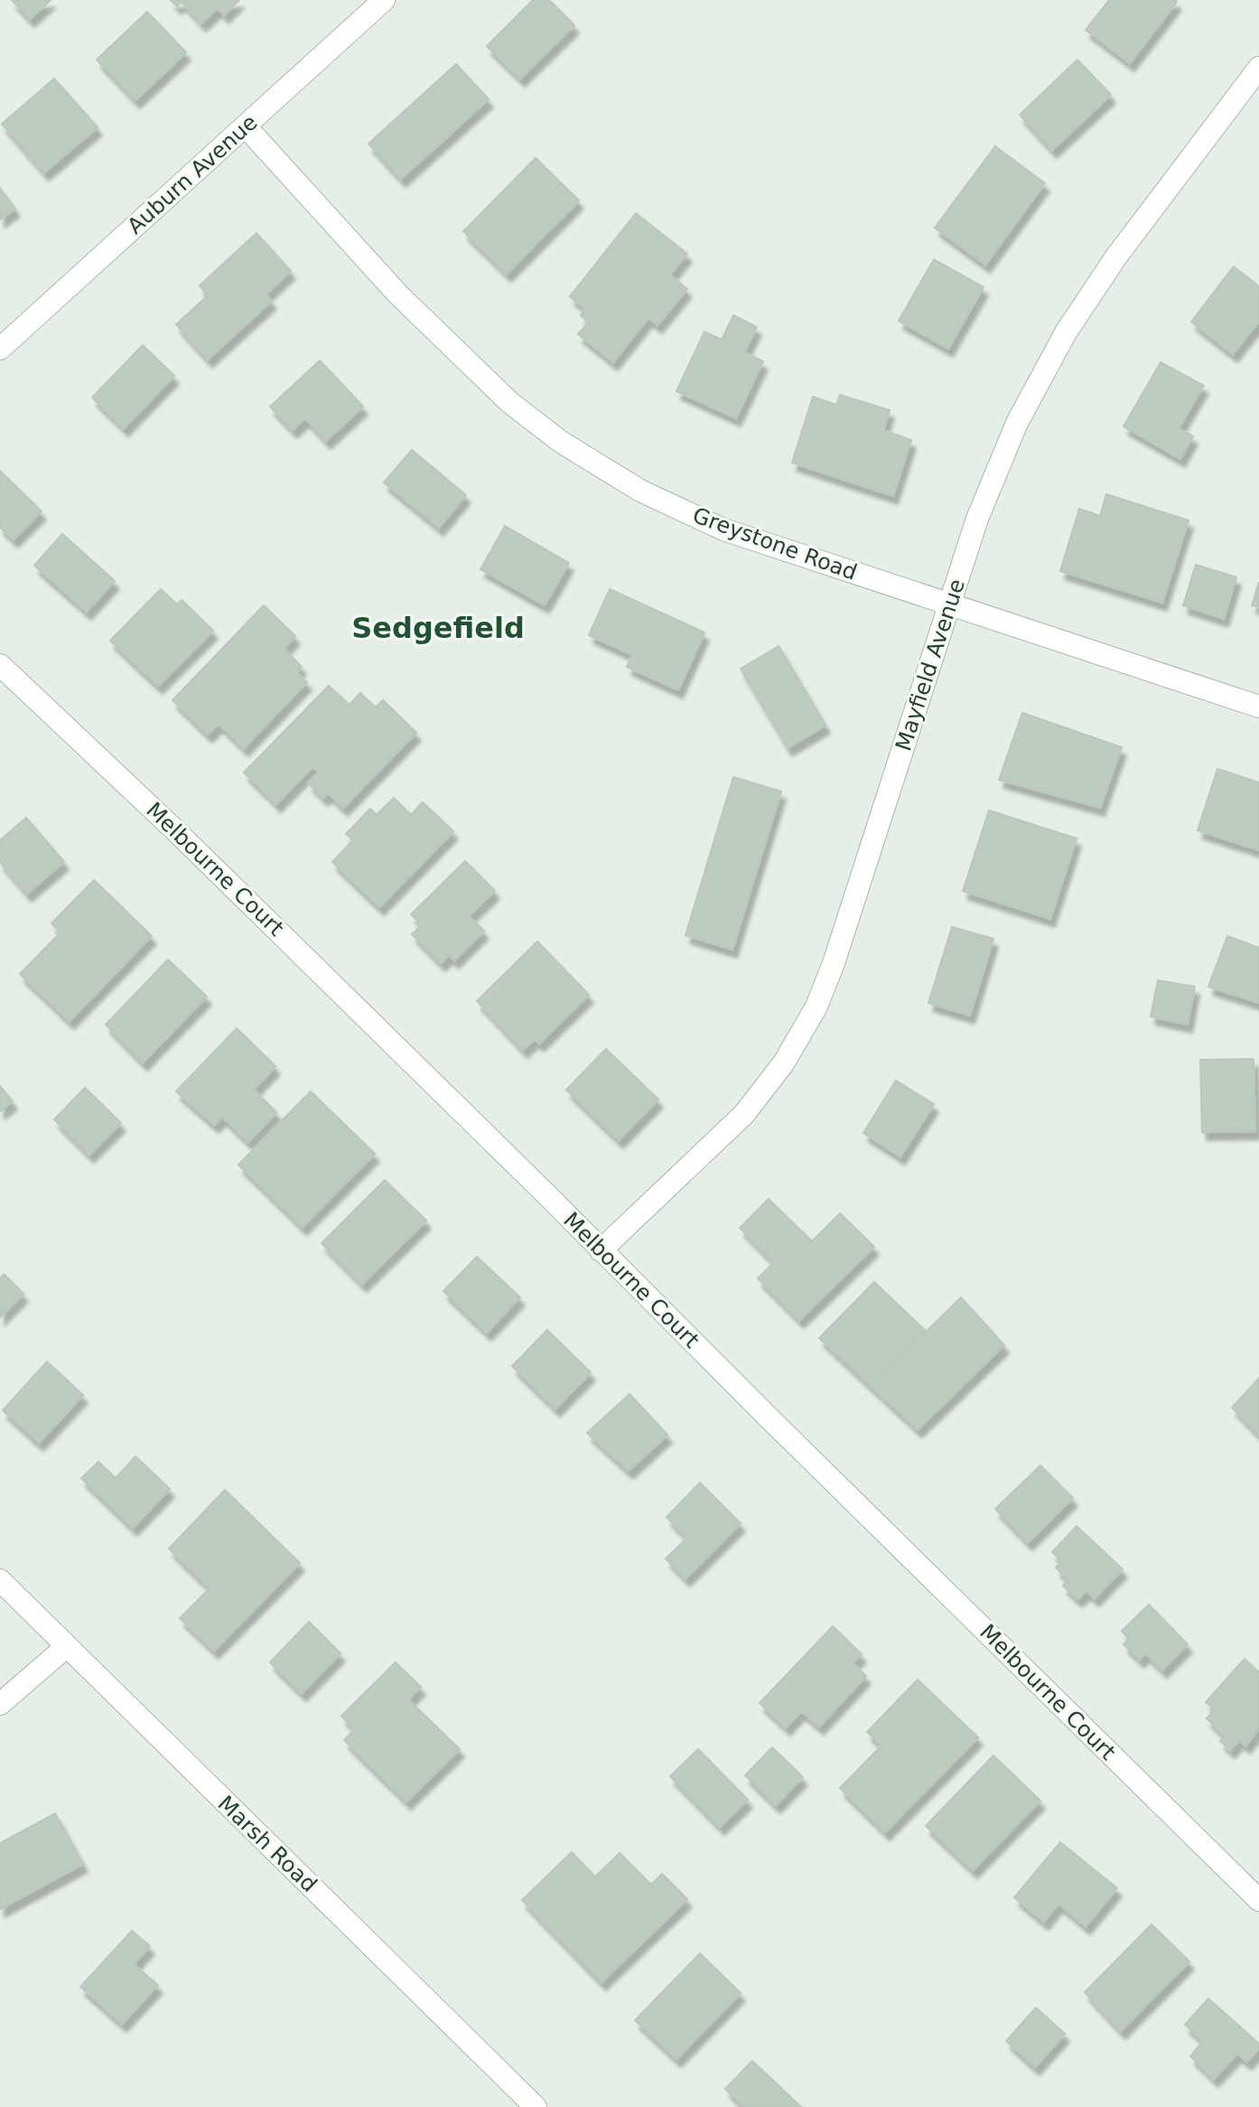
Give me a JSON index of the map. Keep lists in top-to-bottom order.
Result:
{
  "streets": {
    "street": [
      "Auburn Avenue",
      "Greystone Road",
      "Mayfield Avenue",
      "Melbourne Court",
      "Marsh Road"
    ]
  },
  "crossings": [
    ["Auburn Avenue", "Greystone Road"],
    ["Greystone Road", "Mayfield Avenue"],
    ["Mayfield Avenue", "Melbourne Court"]
  ],
  "districts": ["Sedgefield"]
}
